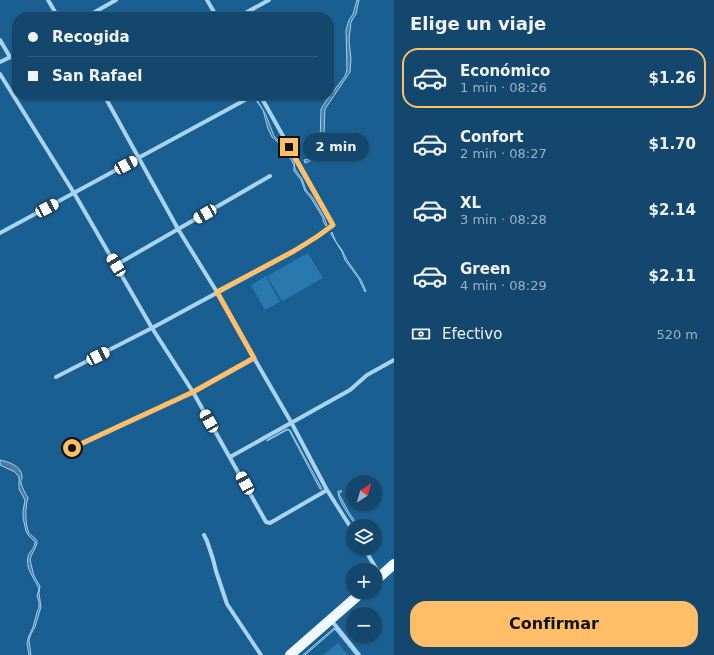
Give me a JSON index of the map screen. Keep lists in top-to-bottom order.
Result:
{
  "north": "top right",
  "page": {
    "heading": "Elige un viaje",
    "banner": ["Recogida", "San Rafael"],
    "list": [
      {
        "name": "Económico",
        "note": "1 min · 08:26",
        "value": "$1.26"
      },
      {
        "name": "Confort",
        "note": "2 min · 08:27",
        "value": "$1.70"
      },
      {
        "name": "XL",
        "note": "3 min · 08:28",
        "value": "$2.14"
      },
      {
        "name": "Green",
        "note": "4 min · 08:29",
        "value": "$2.11"
      }
    ],
    "bubble": "2 min",
    "pay": ["Efectivo", "520 m"],
    "map_buttons": ["+", "−"],
    "buttons": "Confirmar"
  }
}
